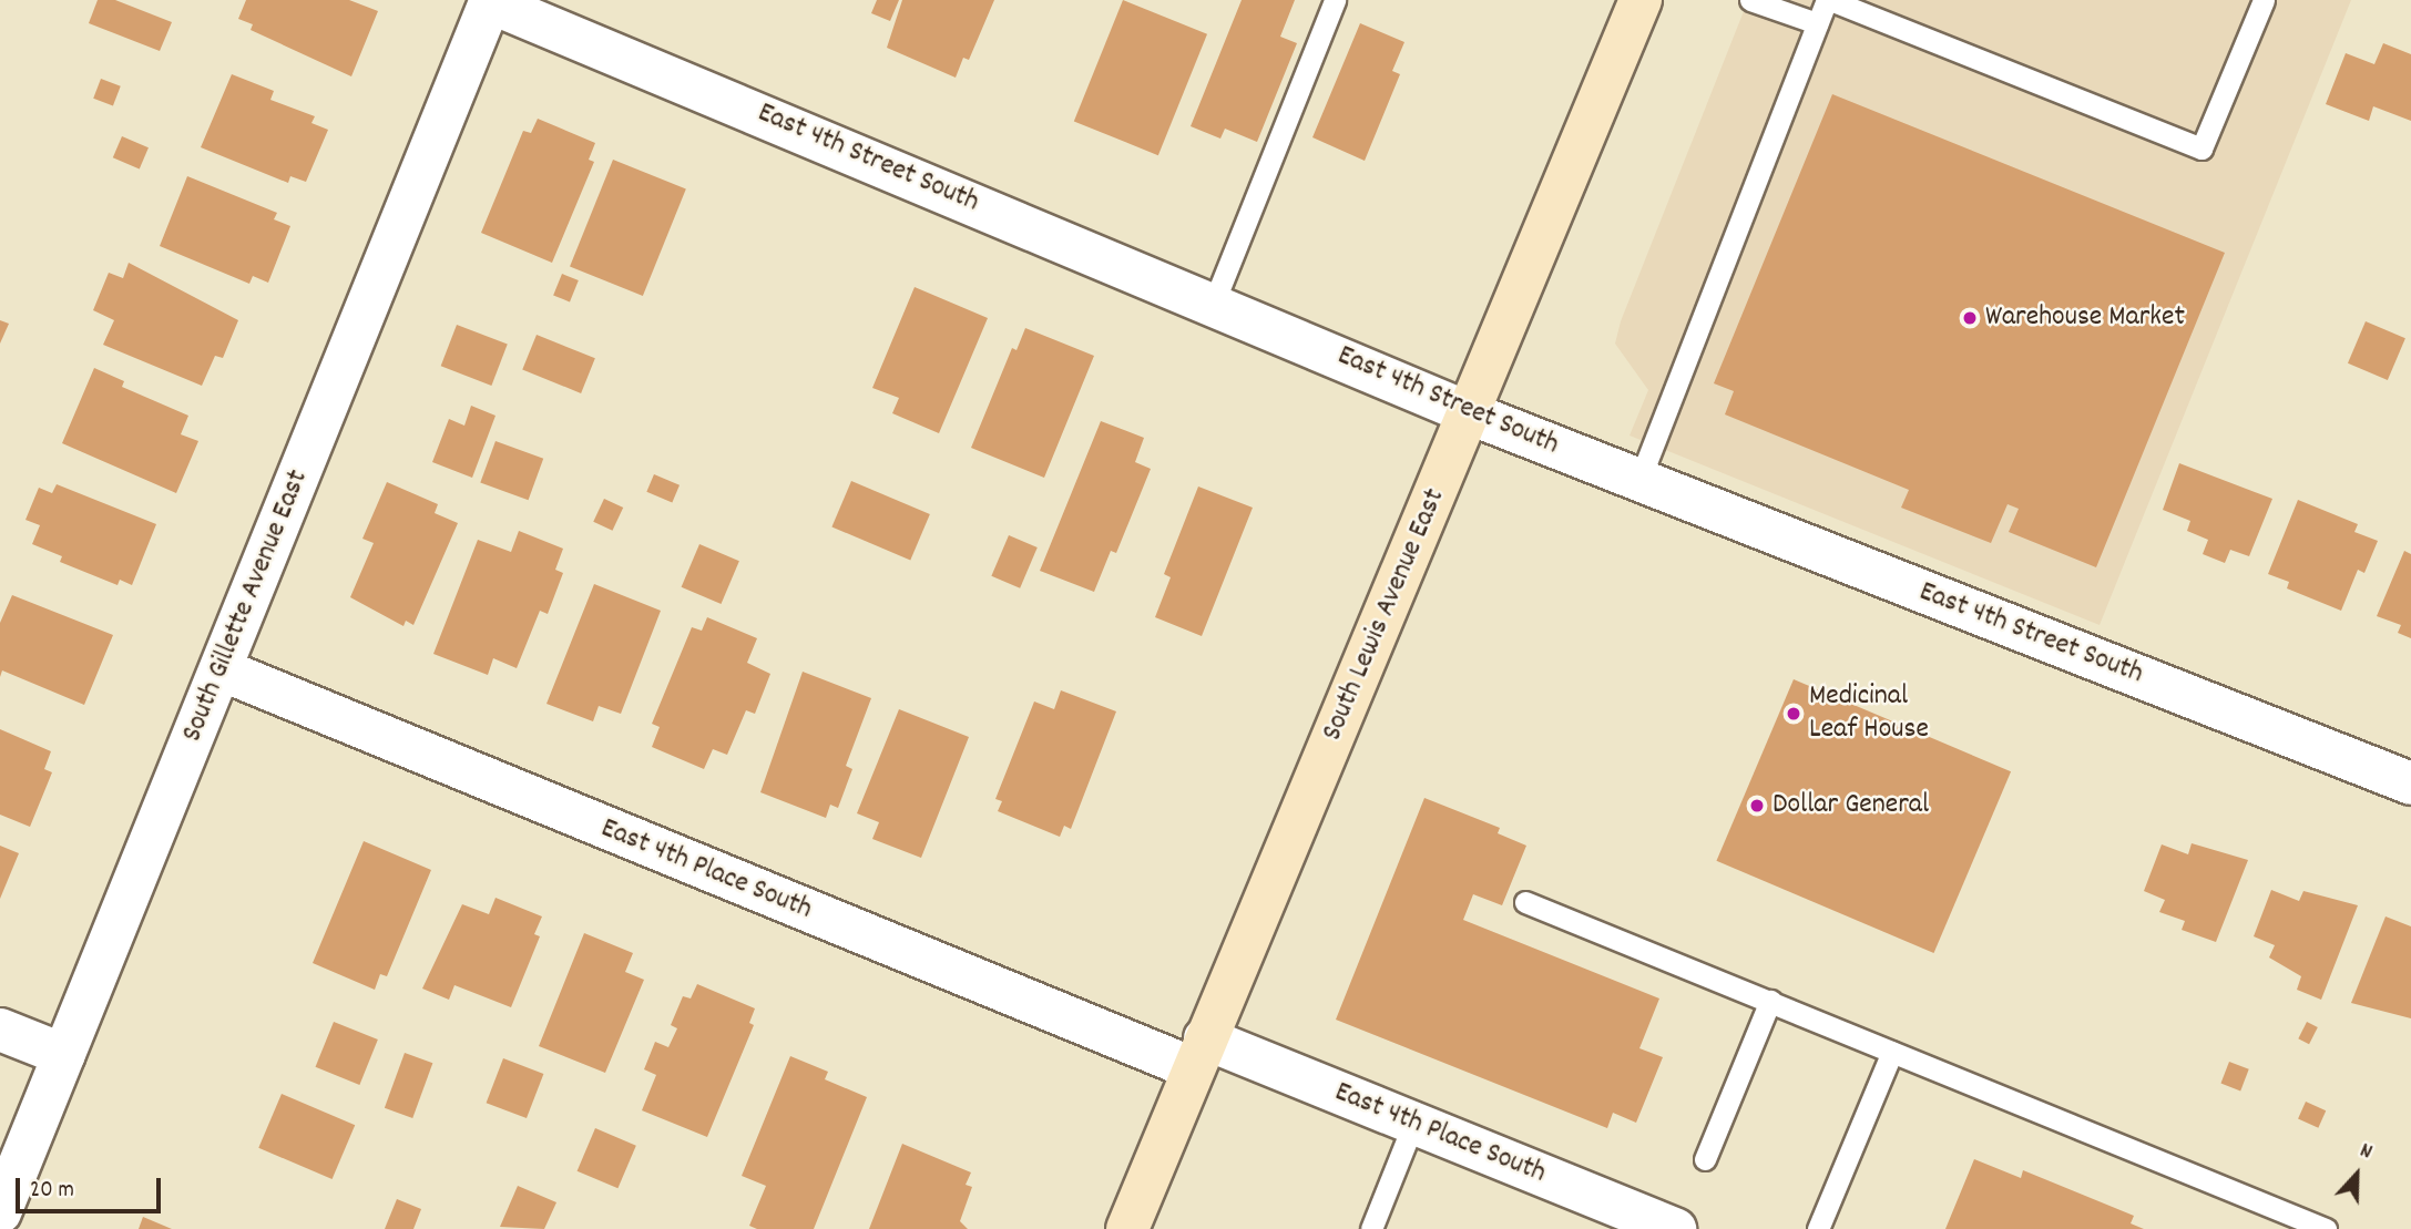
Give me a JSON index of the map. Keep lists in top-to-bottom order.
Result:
{
  "streets": {
    "main road": ["South Lewis Avenue East"],
    "street": ["East 4th Street South", "South Gillette Avenue East", "East 4th Place South"]
  },
  "crossings": [
    ["East 4th Street South", "South Gillette Avenue East"],
    ["East 4th Street South", "South Lewis Avenue East"],
    ["South Gillette Avenue East", "East 4th Place South"],
    ["South Lewis Avenue East", "East 4th Place South"]
  ],
  "places": ["Warehouse Market", "Medicinal Leaf House", "Dollar General"],
  "scale_bar": "20 m",
  "north": "top"
}
